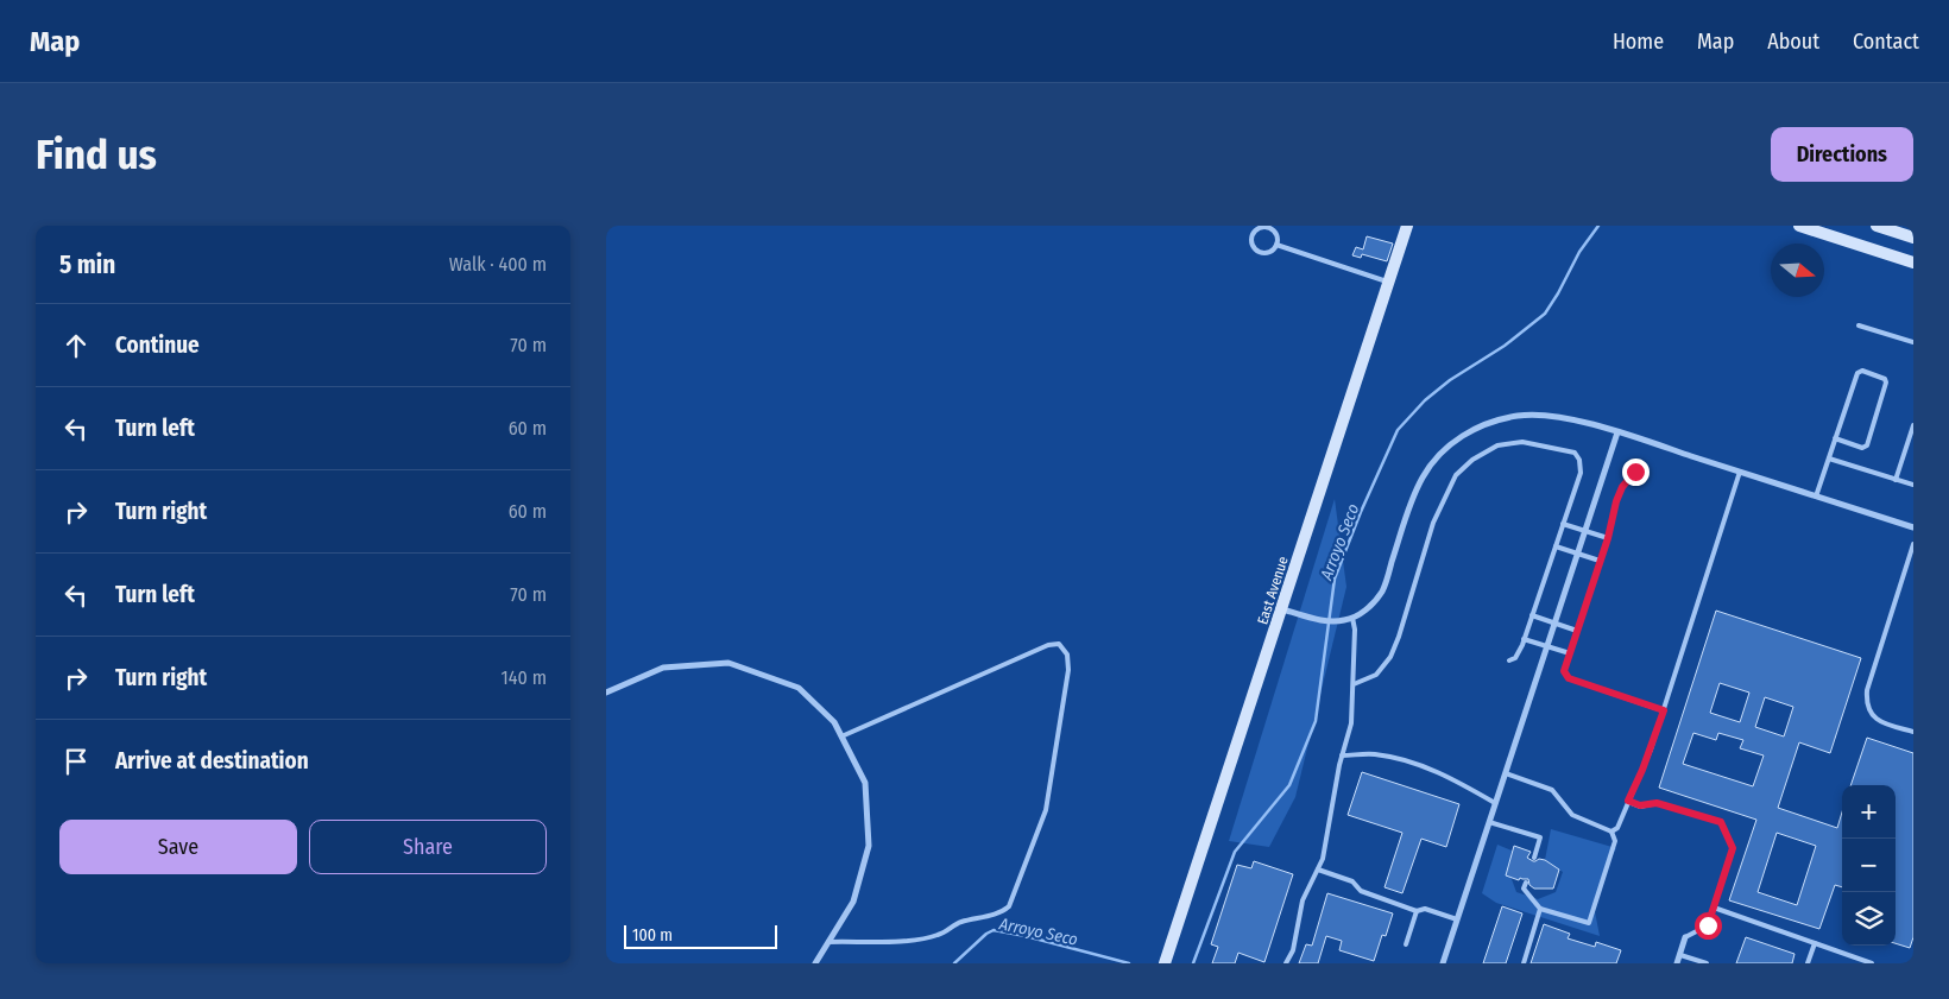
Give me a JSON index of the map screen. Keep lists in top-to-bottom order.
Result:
{
  "streets": {
    "street": ["East Avenue"]
  },
  "water": ["Arroyo Seco"],
  "scale_bar": "100 m",
  "north": "right",
  "page": {
    "header": "Map",
    "nav": [
      "Home",
      "Map",
      "About",
      "Contact"
    ],
    "buttons": [
      "Directions",
      ["Save", "Share"]
    ],
    "title": "Find us",
    "heading": ["5 min", "Walk · 400 m"],
    "list": [
      ["Continue", "70 m"],
      ["Turn left", "60 m"],
      ["Turn right", "60 m"],
      ["Turn left", "70 m"],
      ["Turn right", "140 m"],
      "Arrive at destination"
    ],
    "map_buttons": ["+", "−"],
    "scale": "100 m"
  }
}
